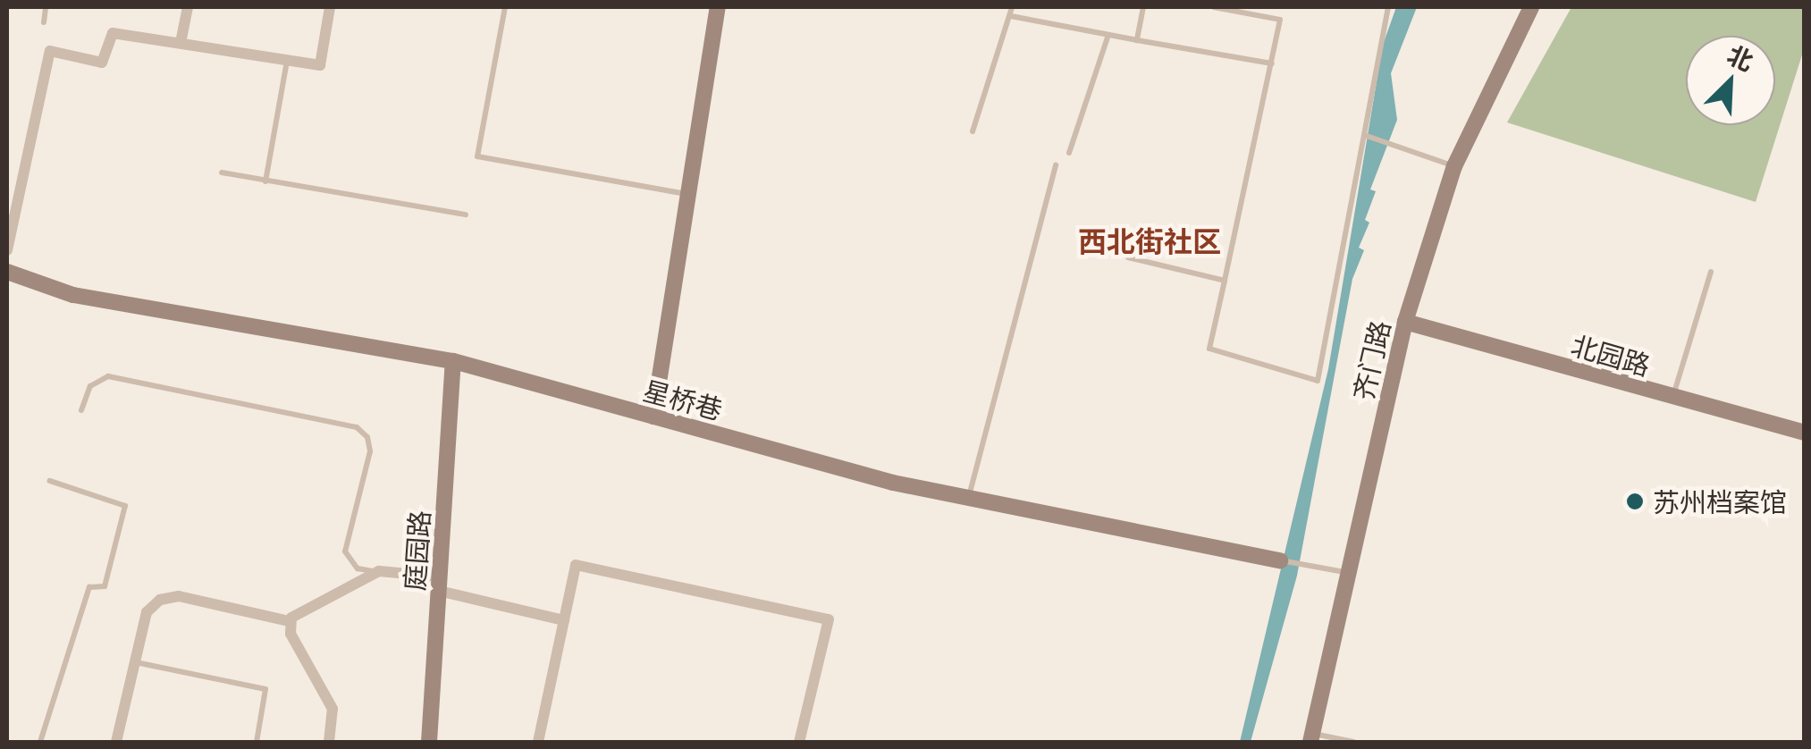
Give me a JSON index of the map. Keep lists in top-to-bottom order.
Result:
{
  "streets": {
    "street": [
      "北园路",
      "齐门路",
      "星桥巷",
      "庭园路"
    ]
  },
  "crossings": [
    ["北园路", "齐门路"],
    ["齐门路", "星桥巷"],
    ["星桥巷", "庭园路"]
  ],
  "districts": ["西北街社区"],
  "places": ["苏州档案馆"],
  "north": "top right"
}
